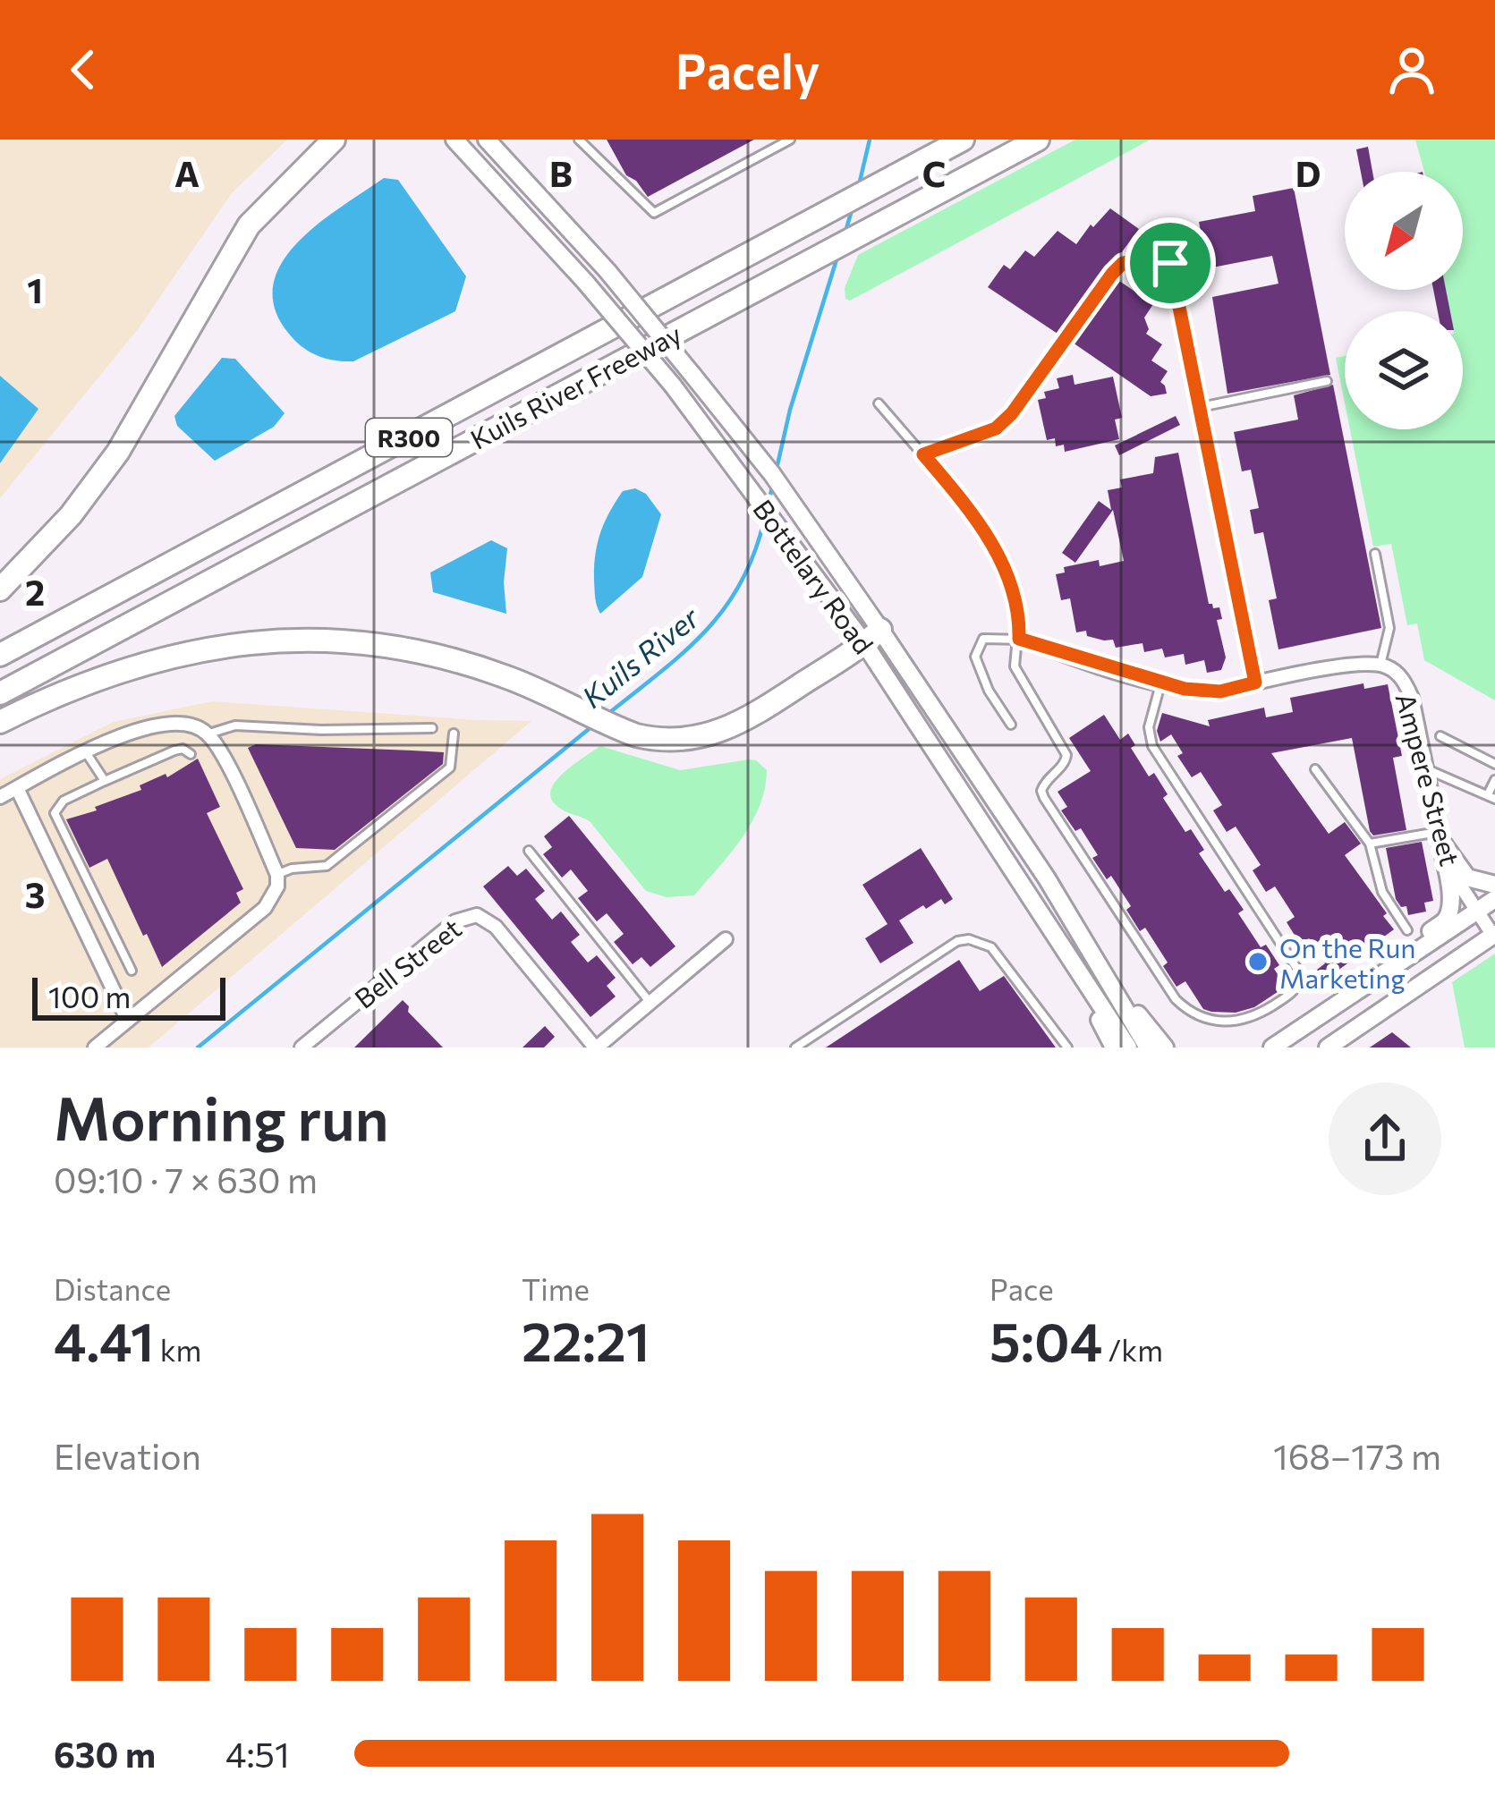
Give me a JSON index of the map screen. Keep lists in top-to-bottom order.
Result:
{
  "streets": {
    "highway": ["Kuils River Freeway", "R300"],
    "main road": ["Bottelary Road"],
    "street": ["Ampere Street", "Bell Street"]
  },
  "water": ["Kuils River"],
  "places": ["On the Run Marketing"],
  "scale_bar": "100 m",
  "north": "bottom left",
  "page": {
    "header": "Pacely",
    "scale": "100 m",
    "heading": ["Morning run", "09:10 · 7 × 630 m"],
    "stats": [
      ["Distance", "4.41 km"],
      ["Time", "22:21"],
      ["Pace", "5:04 /km"]
    ],
    "chart": ["Elevation", "168–173 m"],
    "list": [
      {
        "name": "630 m",
        "note": "4:51"
      }
    ]
  },
  "grid": {
    "columns": [
      "A",
      "B",
      "C",
      "D"
    ],
    "rows": ["1", "2", "3"]
  }
}
